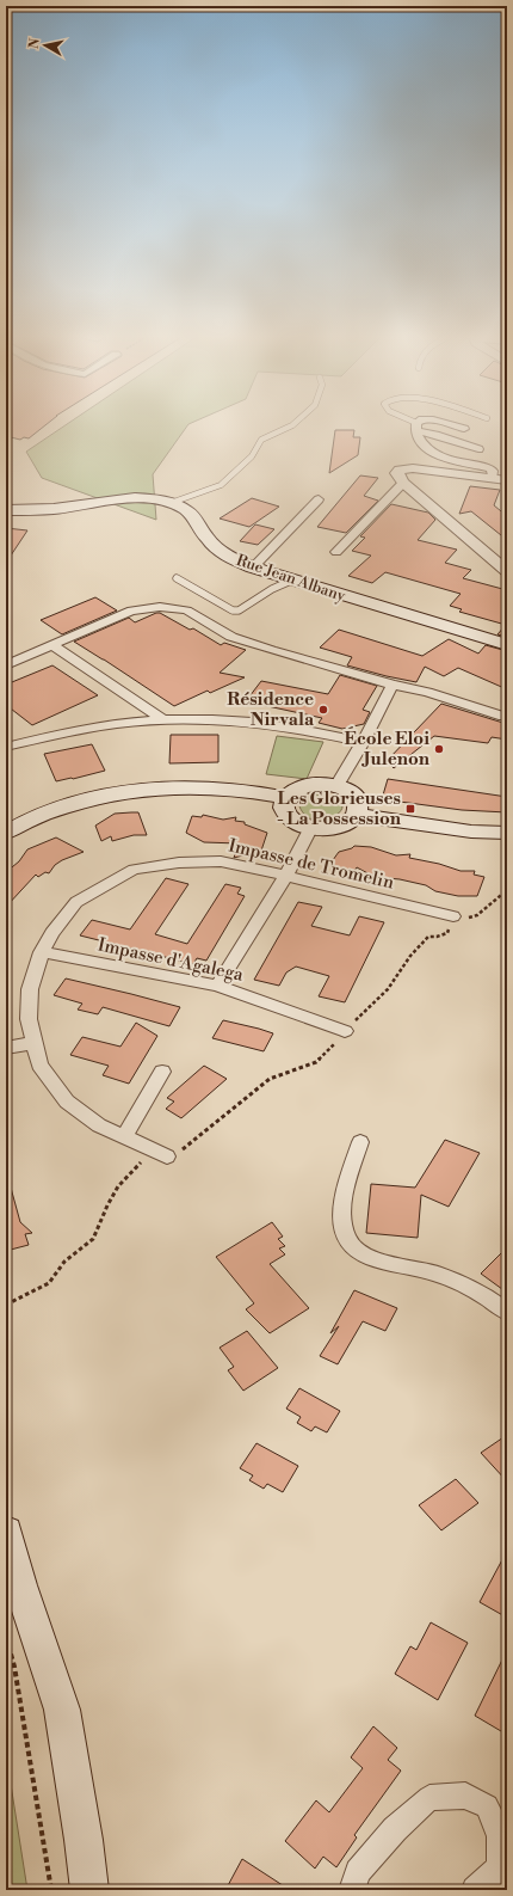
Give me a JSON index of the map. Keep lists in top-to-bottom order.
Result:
{
  "streets": {
    "main road": ["Rue Jean Albany"],
    "street": ["Impasse de Tromelin", "Impasse d'Agalega"]
  },
  "crossings": [
    ["Impasse de Tromelin", "Impasse d'Agalega"]
  ],
  "places": {
    "other": ["Résidence Nirvala", "École Eloi Julenon"],
    "transit": ["Les Glorieuses - La Possession"]
  },
  "north": "left"
}
